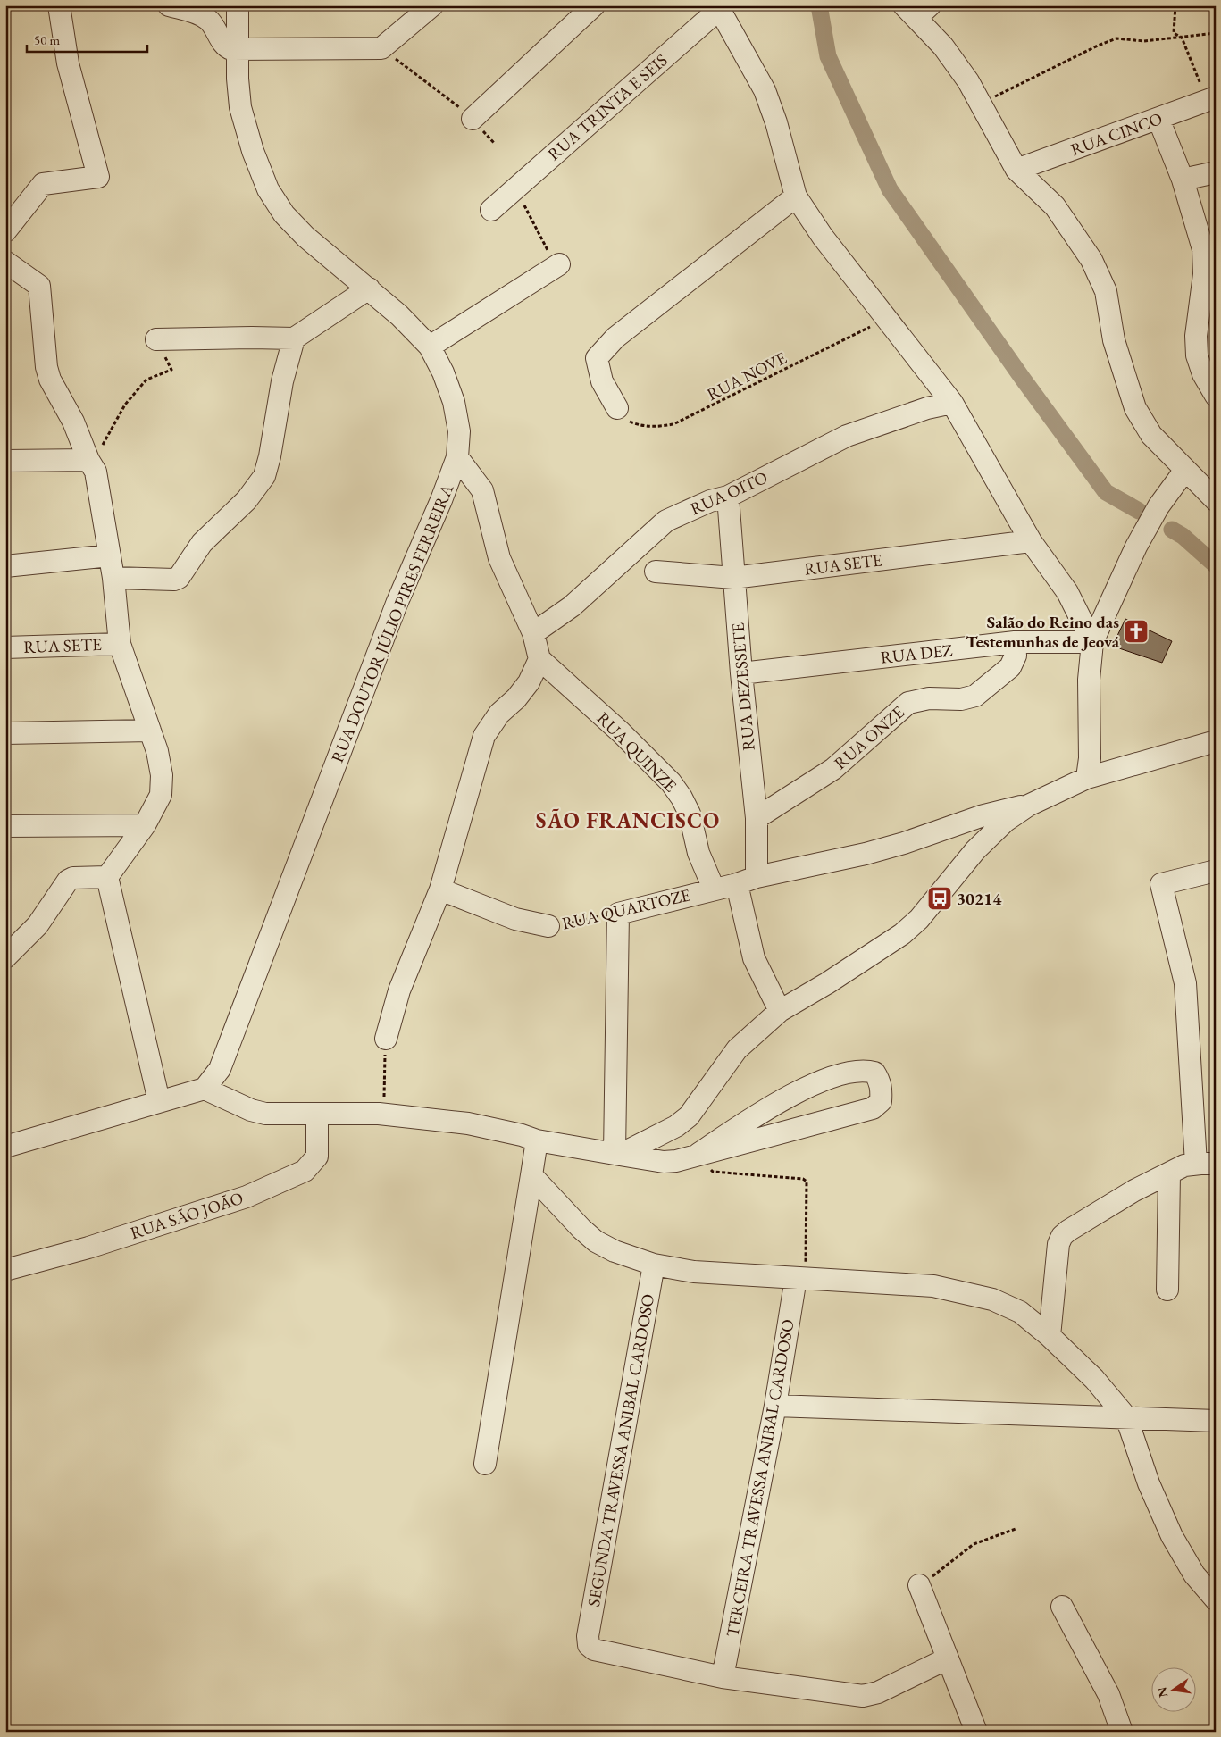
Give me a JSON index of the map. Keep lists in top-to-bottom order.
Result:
{
  "streets": {
    "street": [
      "RUA TRINTA E SEIS",
      "RUA CINCO",
      "RUA OITO",
      "RUA SETE",
      "RUA DOUTOR JÚLIO PIRES FERREIRA",
      "RUA DEZ",
      "RUA DEZESSETE",
      "RUA ONZE",
      "RUA QUINZE",
      "RUA QUARTOZE",
      "RUA SÃO JOÃO",
      "SEGUNDA TRAVESSA ANIBAL CARDOSO",
      "TERCEIRA TRAVESSA ANIBAL CARDOSO"
    ],
    "path": ["RUA NOVE"]
  },
  "crossings": [
    ["RUA OITO", "RUA DEZESSETE"],
    ["RUA SETE", "RUA DEZESSETE"],
    ["RUA DEZ", "RUA DEZESSETE"],
    ["RUA DEZ", "RUA ONZE"],
    ["RUA DEZESSETE", "RUA ONZE"],
    ["RUA DEZESSETE", "RUA QUARTOZE"],
    ["RUA QUINZE", "RUA QUARTOZE"],
    ["SEGUNDA TRAVESSA ANIBAL CARDOSO", "TERCEIRA TRAVESSA ANIBAL CARDOSO"]
  ],
  "districts": ["SÃO FRANCISCO"],
  "places": {
    "church": ["Salão do Reino das Testemunhas de Jeová"],
    "bus stop": ["30214"]
  },
  "scale_bar": "50 m",
  "north": "left"
}
